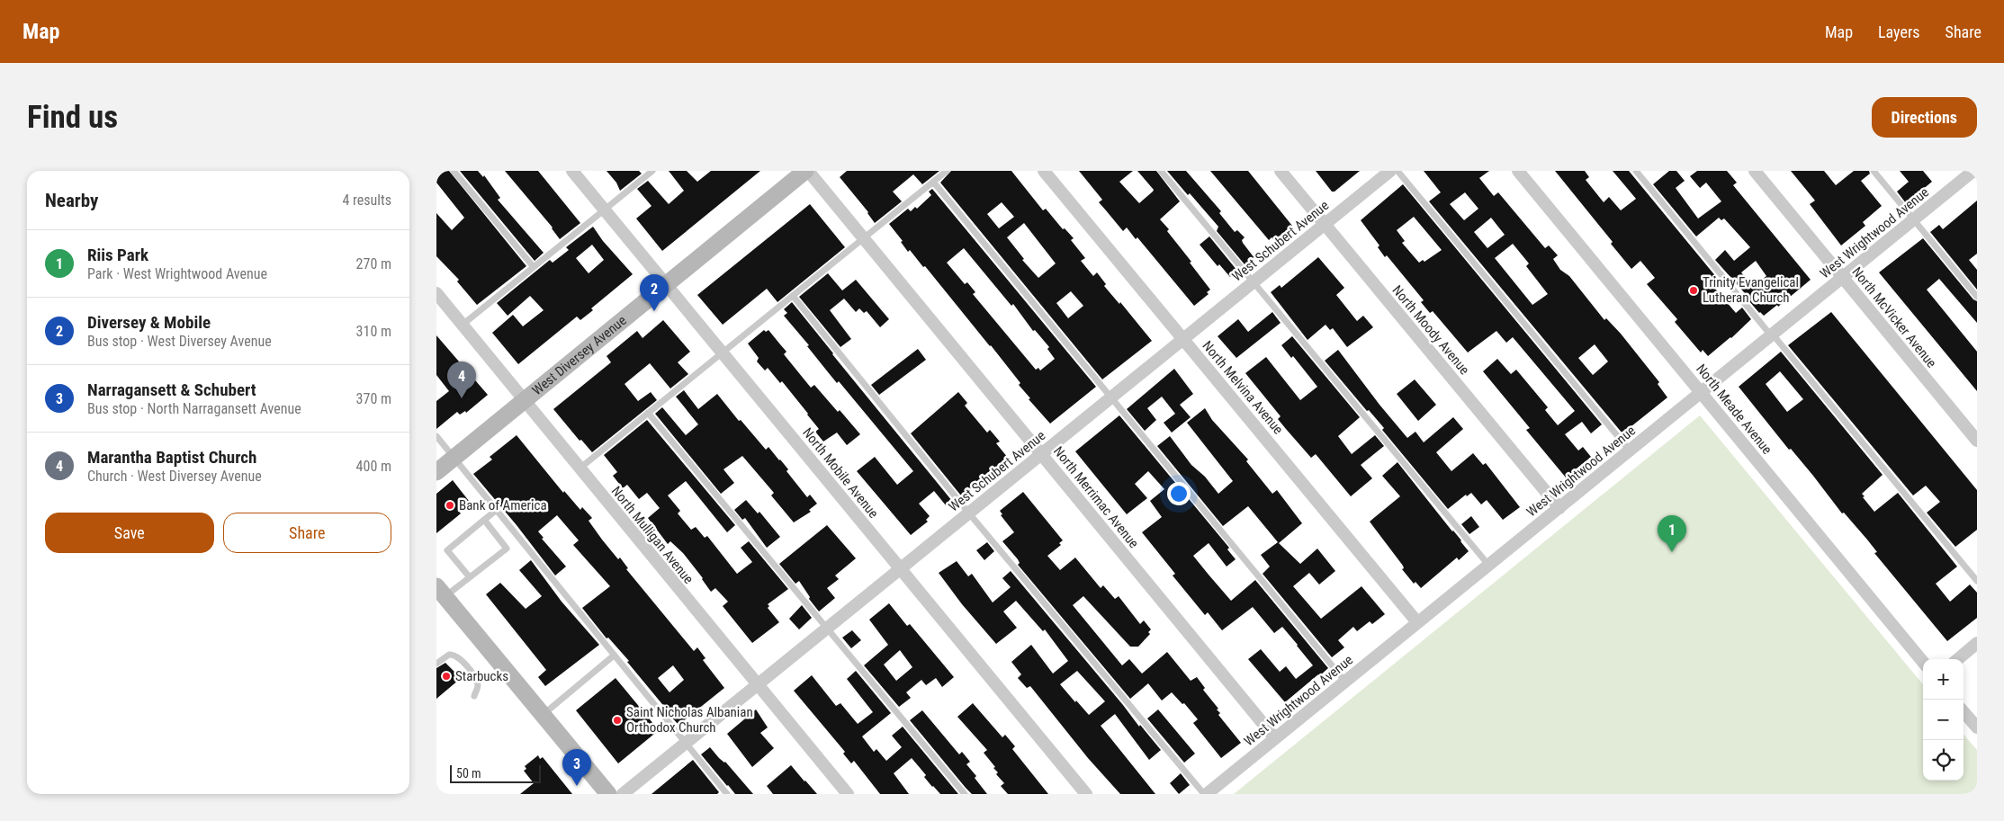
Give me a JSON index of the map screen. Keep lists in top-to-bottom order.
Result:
{
  "streets": {
    "main road": ["West Diversey Avenue"],
    "street": [
      "West Wrightwood Avenue",
      "West Schubert Avenue",
      "North McVicker Avenue",
      "North Moody Avenue",
      "North Melvina Avenue",
      "North Meade Avenue",
      "North Mobile Avenue",
      "North Merrimac Avenue",
      "North Mulligan Avenue"
    ]
  },
  "crossings": [
    ["West Wrightwood Avenue", "North McVicker Avenue"],
    ["West Wrightwood Avenue", "North Moody Avenue"],
    ["West Wrightwood Avenue", "North Melvina Avenue"],
    ["West Wrightwood Avenue", "North Meade Avenue"],
    ["West Wrightwood Avenue", "North Merrimac Avenue"],
    ["West Schubert Avenue", "North Moody Avenue"],
    ["West Schubert Avenue", "North Melvina Avenue"],
    ["West Schubert Avenue", "North Mobile Avenue"],
    ["West Schubert Avenue", "North Merrimac Avenue"],
    ["West Schubert Avenue", "North Mulligan Avenue"],
    ["West Diversey Avenue", "North Mobile Avenue"],
    ["West Diversey Avenue", "North Merrimac Avenue"],
    ["West Diversey Avenue", "North Mulligan Avenue"]
  ],
  "places": [
    "Trinity Evangelical Lutheran Church",
    "Bank of America",
    "Starbucks",
    "Saint Nicholas Albanian Orthodox Church"
  ],
  "scale_bar": "50 m",
  "page": {
    "header": "Map",
    "nav": ["Map", "Layers", "Share"],
    "buttons": [
      "Directions",
      ["Save", "Share"]
    ],
    "title": "Find us",
    "heading": ["Nearby", "4 results"],
    "list": [
      {
        "mark": "1",
        "name": "Riis Park",
        "note": "Park · West Wrightwood Avenue",
        "value": "270 m"
      },
      {
        "mark": "2",
        "name": "Diversey & Mobile",
        "note": "Bus stop · West Diversey Avenue",
        "value": "310 m"
      },
      {
        "mark": "3",
        "name": "Narragansett & Schubert",
        "note": "Bus stop · North Narragansett Avenue",
        "value": "370 m"
      },
      {
        "mark": "4",
        "name": "Marantha Baptist Church",
        "note": "Church · West Diversey Avenue",
        "value": "400 m"
      }
    ],
    "pins": [
      "2",
      "4",
      "1",
      "3"
    ],
    "map_buttons": ["+", "−"],
    "scale": "50 m"
  }
}
